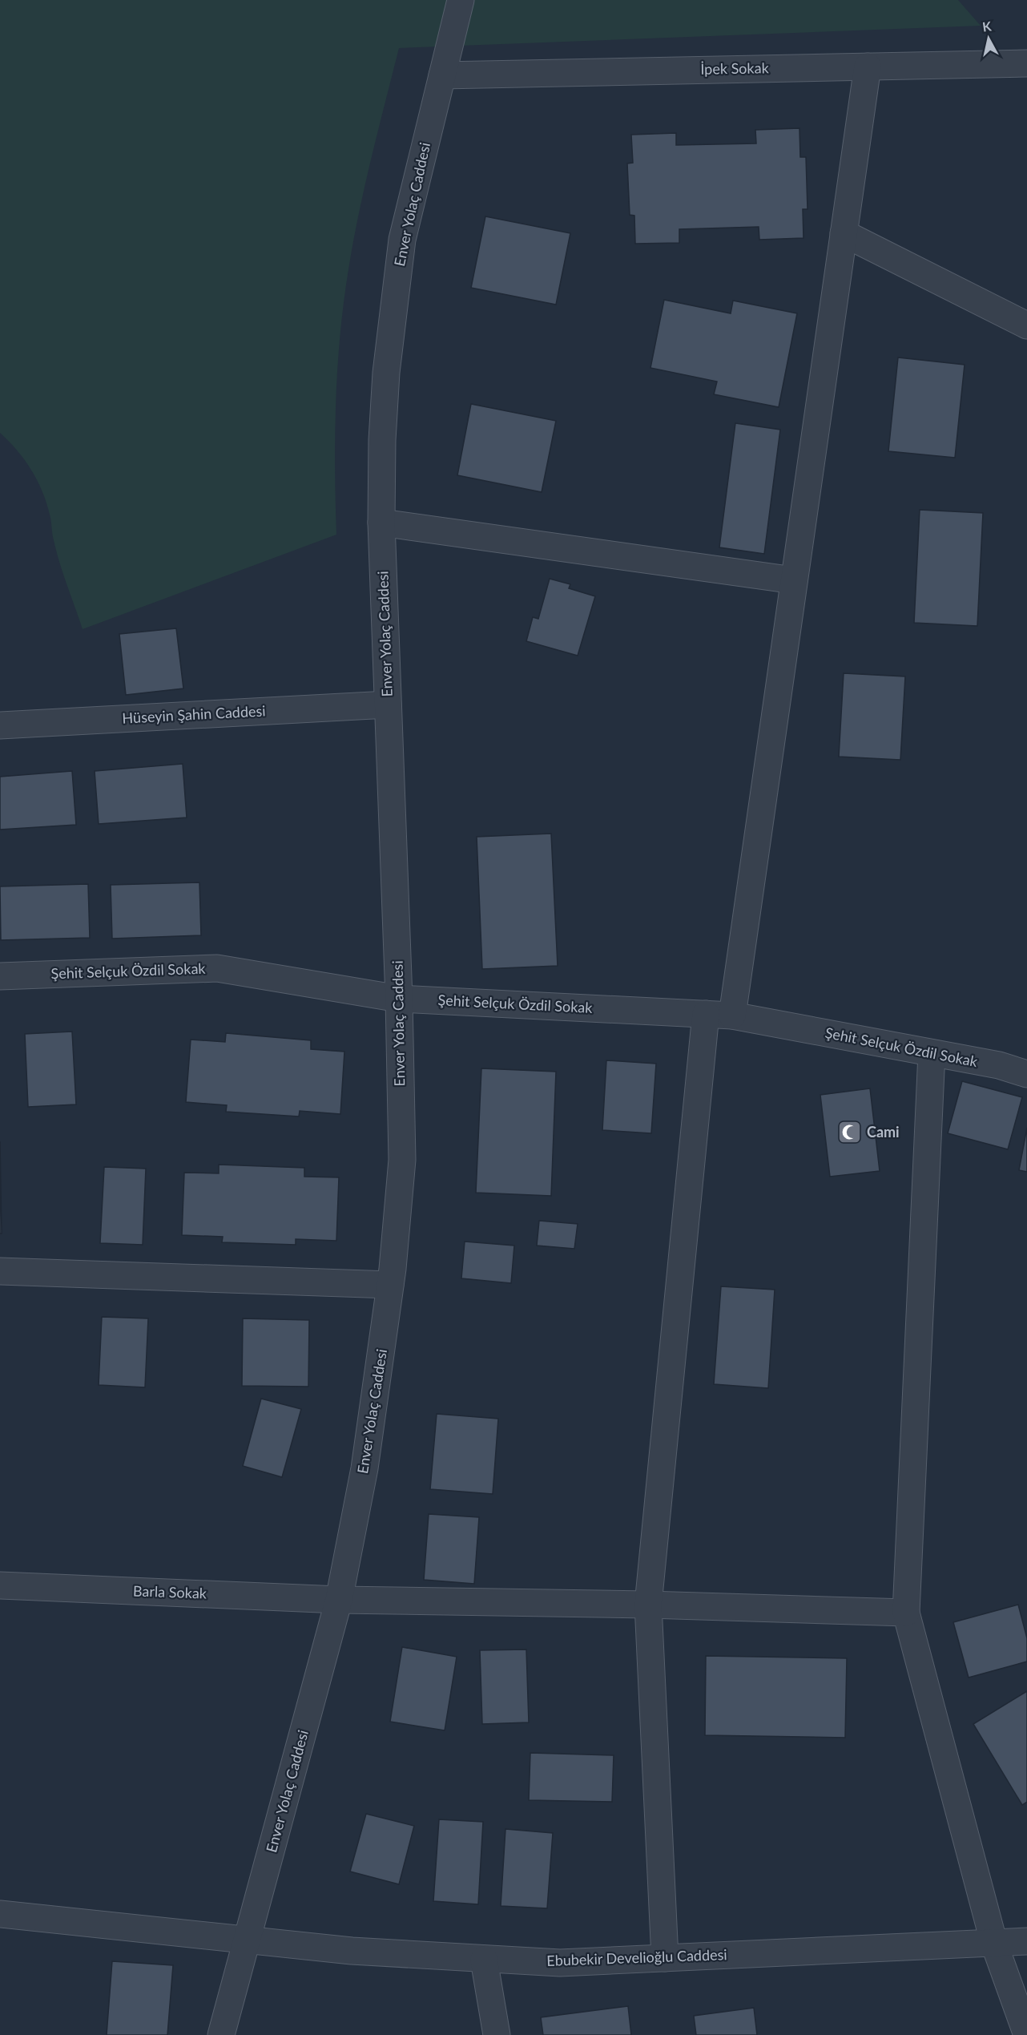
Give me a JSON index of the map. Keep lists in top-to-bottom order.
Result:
{
  "streets": {
    "street": [
      "İpek Sokak",
      "Enver Yolaç Caddesi",
      "Hüseyin Şahin Caddesi",
      "Şehit Selçuk Özdil Sokak",
      "Barla Sokak",
      "Ebubekir Develioğlu Caddesi"
    ]
  },
  "crossings": [
    ["İpek Sokak", "Enver Yolaç Caddesi"],
    ["Enver Yolaç Caddesi", "Hüseyin Şahin Caddesi"],
    ["Enver Yolaç Caddesi", "Şehit Selçuk Özdil Sokak"],
    ["Enver Yolaç Caddesi", "Barla Sokak"],
    ["Enver Yolaç Caddesi", "Ebubekir Develioğlu Caddesi"]
  ],
  "places": {
    "mosque": ["Cami"]
  },
  "north": "top"
}
